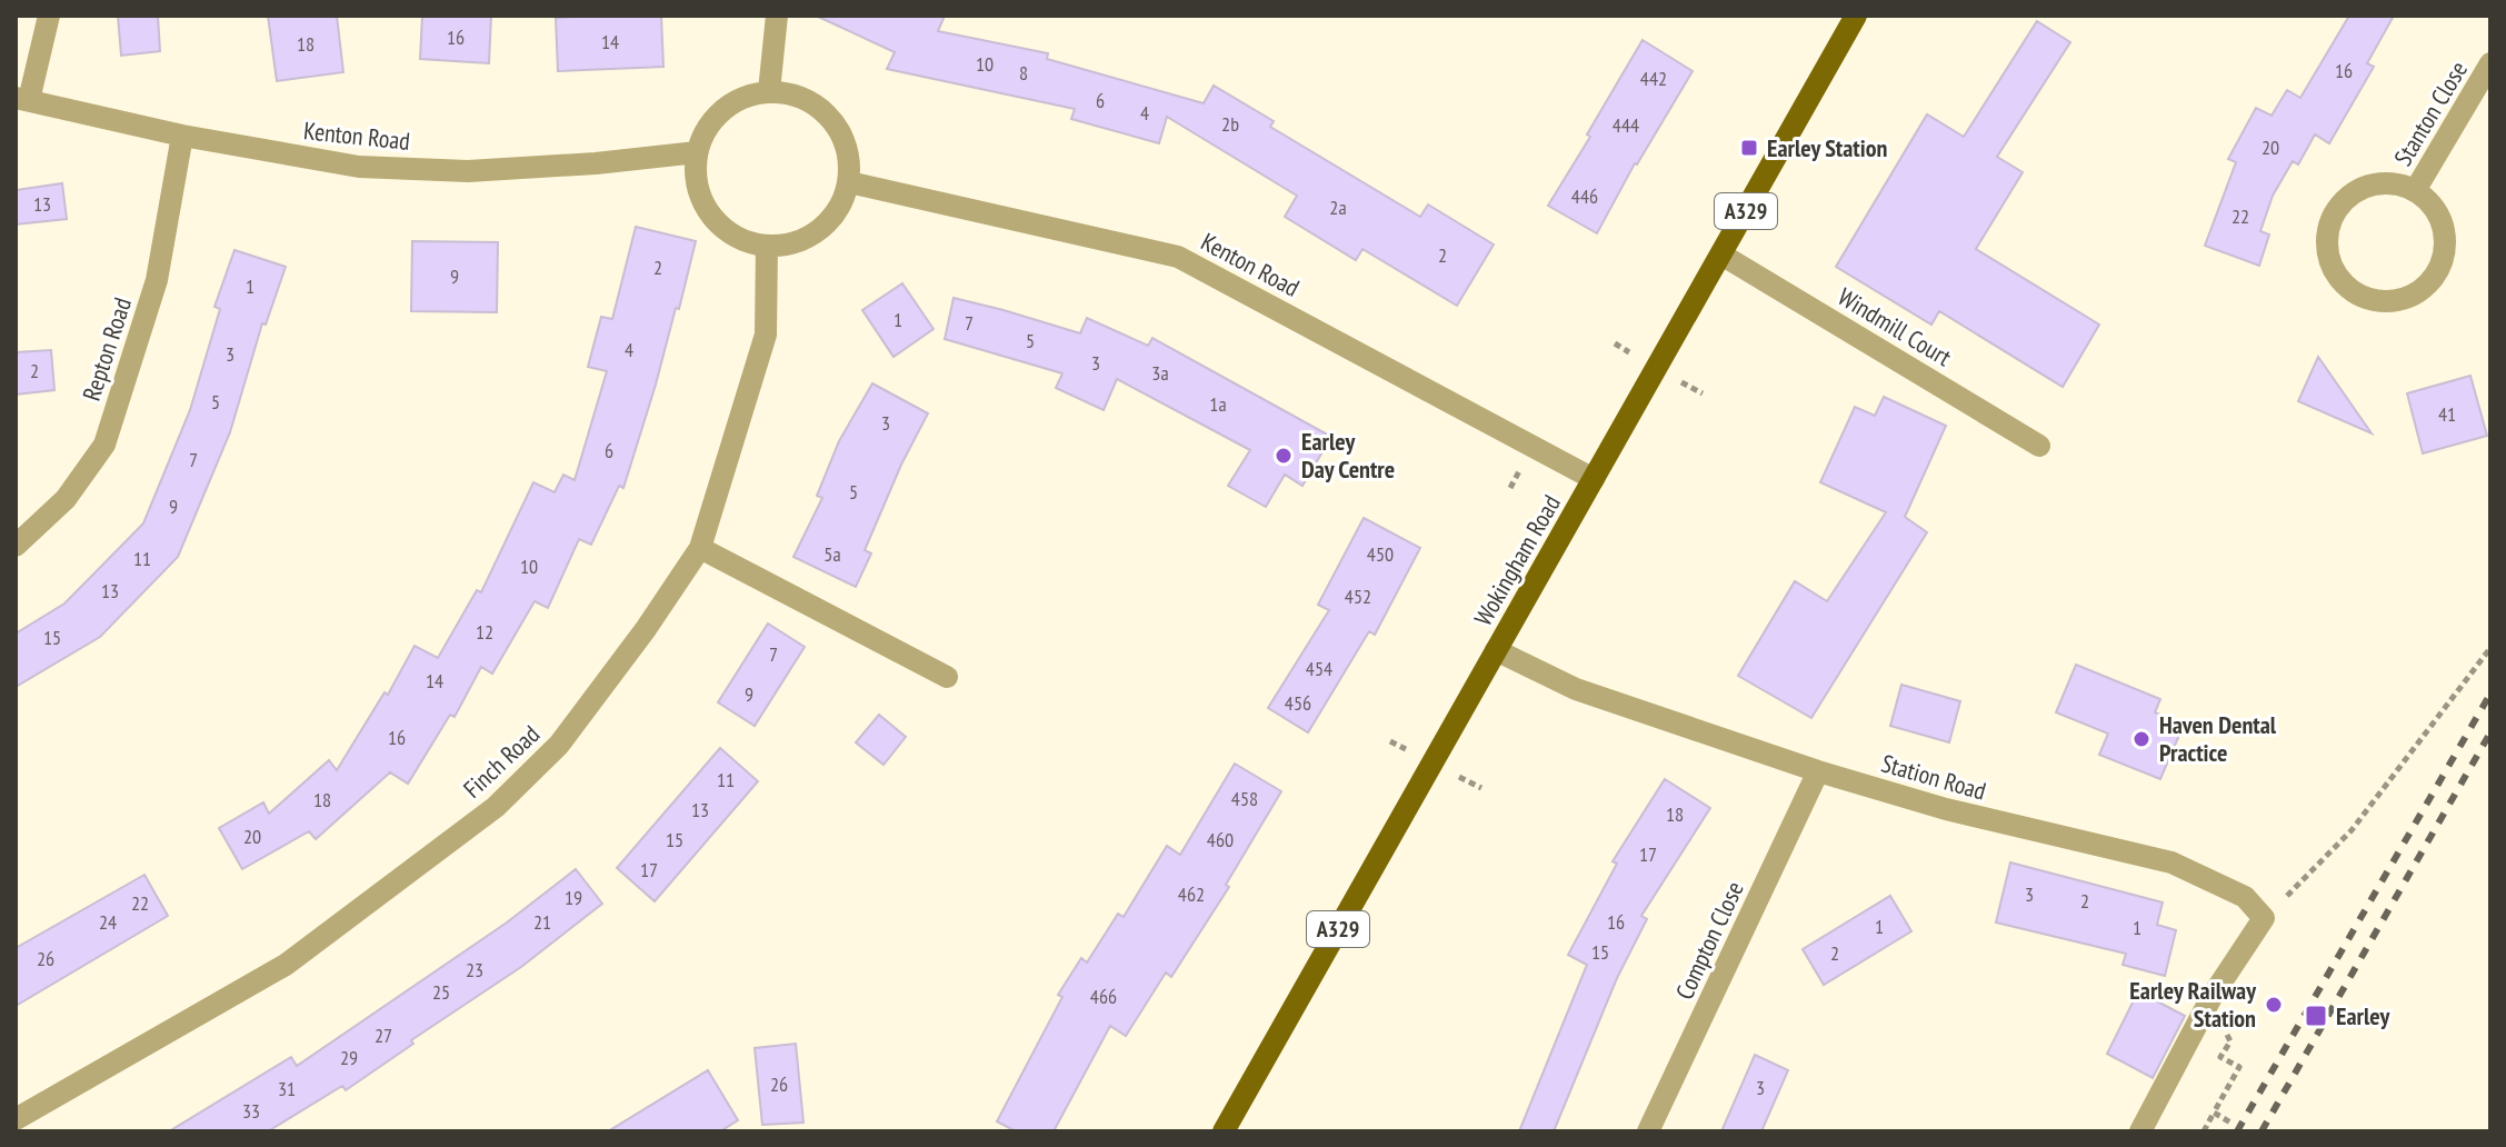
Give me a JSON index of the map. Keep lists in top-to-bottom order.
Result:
{
  "streets": {
    "main road": ["A329", "Wokingham Road"],
    "street": [
      "Stanton Close",
      "Kenton Road",
      "Windmill Court",
      "Repton Road",
      "Finch Road",
      "Station Road",
      "Compton Close"
    ]
  },
  "crossings": [
    ["Kenton Road", "Repton Road"],
    ["Kenton Road", "Wokingham Road"],
    ["Kenton Road", "Finch Road"],
    ["Windmill Court", "Wokingham Road"],
    ["Wokingham Road", "Station Road"],
    ["Station Road", "Compton Close"]
  ],
  "places": {
    "transit": ["Earley Station", "Earley"],
    "other": ["Earley Day Centre", "Haven Dental Practice", "Earley Railway Station"]
  },
  "house_numbers": [
    "16",
    "14",
    "18",
    "10",
    "16",
    "8",
    "442",
    "6",
    "4",
    "2b",
    "444",
    "20",
    "446",
    "13",
    "2a",
    "22",
    "2",
    "2",
    "9",
    "1",
    "1",
    "7",
    "5",
    "4",
    "3",
    "3",
    "2",
    "3a",
    "5",
    "1a",
    "41",
    "3",
    "6",
    "7",
    "5",
    "9",
    "5a",
    "450",
    "11",
    "10",
    "13",
    "452",
    "12",
    "15",
    "7",
    "454",
    "14",
    "9",
    "456",
    "16",
    "11",
    "458",
    "18",
    "13",
    "18",
    "20",
    "15",
    "460",
    "17",
    "17",
    "462",
    "3",
    "19",
    "2",
    "22",
    "24",
    "21",
    "16",
    "1",
    "1",
    "15",
    "2",
    "26",
    "23",
    "25",
    "466",
    "27",
    "29",
    "26",
    "3",
    "31",
    "33"
  ]
}
